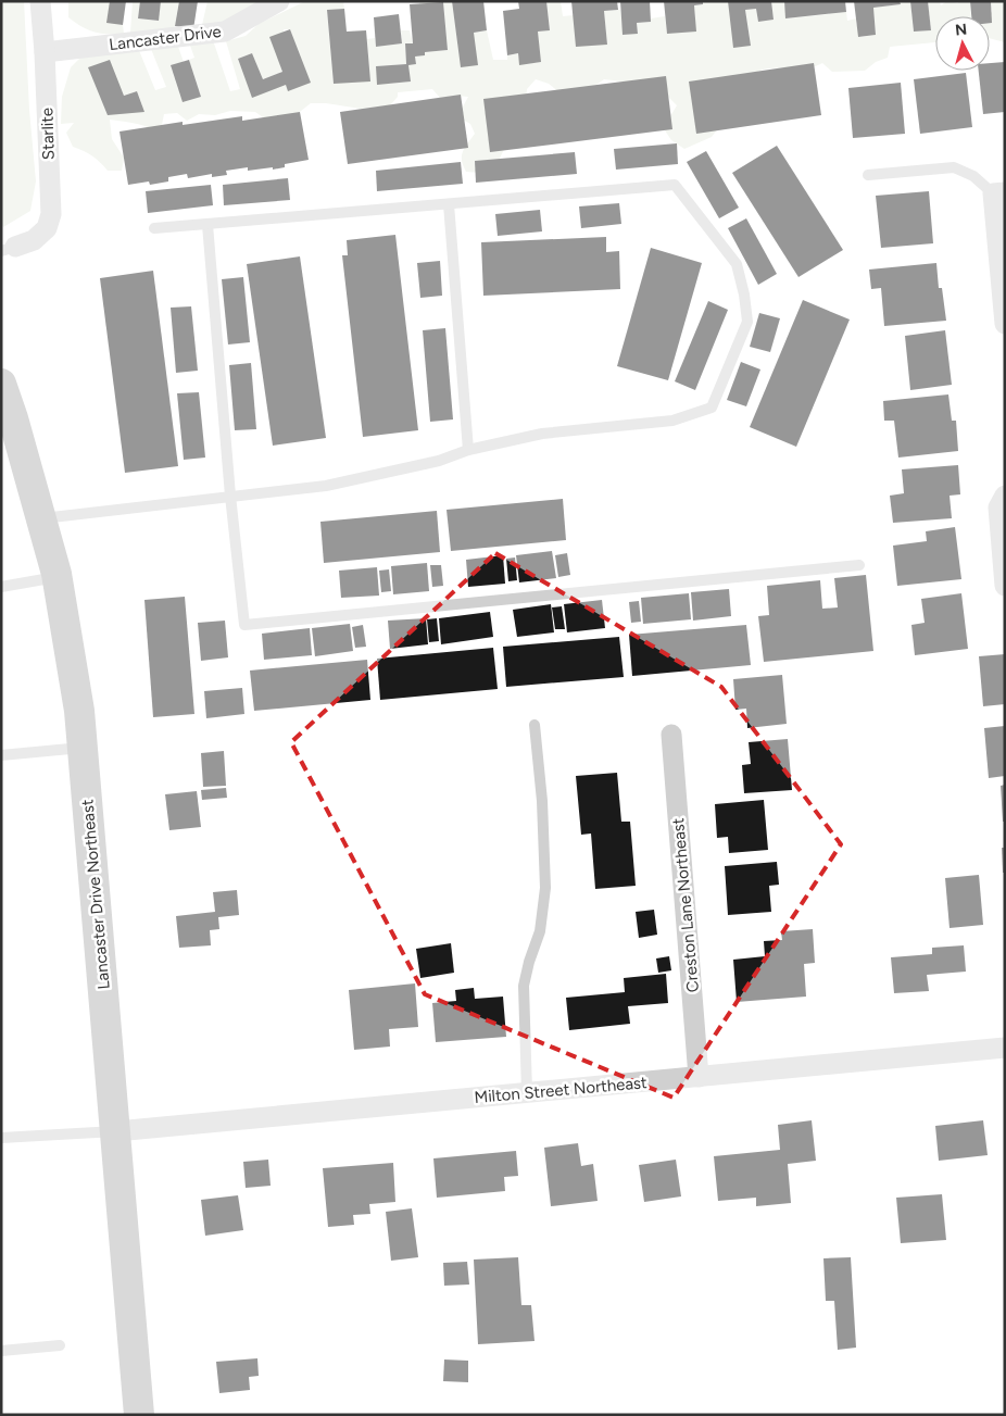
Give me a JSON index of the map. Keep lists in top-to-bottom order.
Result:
{
  "streets": {
    "main road": ["Lancaster Drive Northeast"],
    "street": [
      "Lancaster Drive",
      "Starlite",
      "Creston Lane Northeast",
      "Milton Street Northeast"
    ]
  },
  "crossings": [
    ["Lancaster Drive", "Starlite"],
    ["Lancaster Drive Northeast", "Milton Street Northeast"],
    ["Creston Lane Northeast", "Milton Street Northeast"]
  ],
  "north": "top"
}
